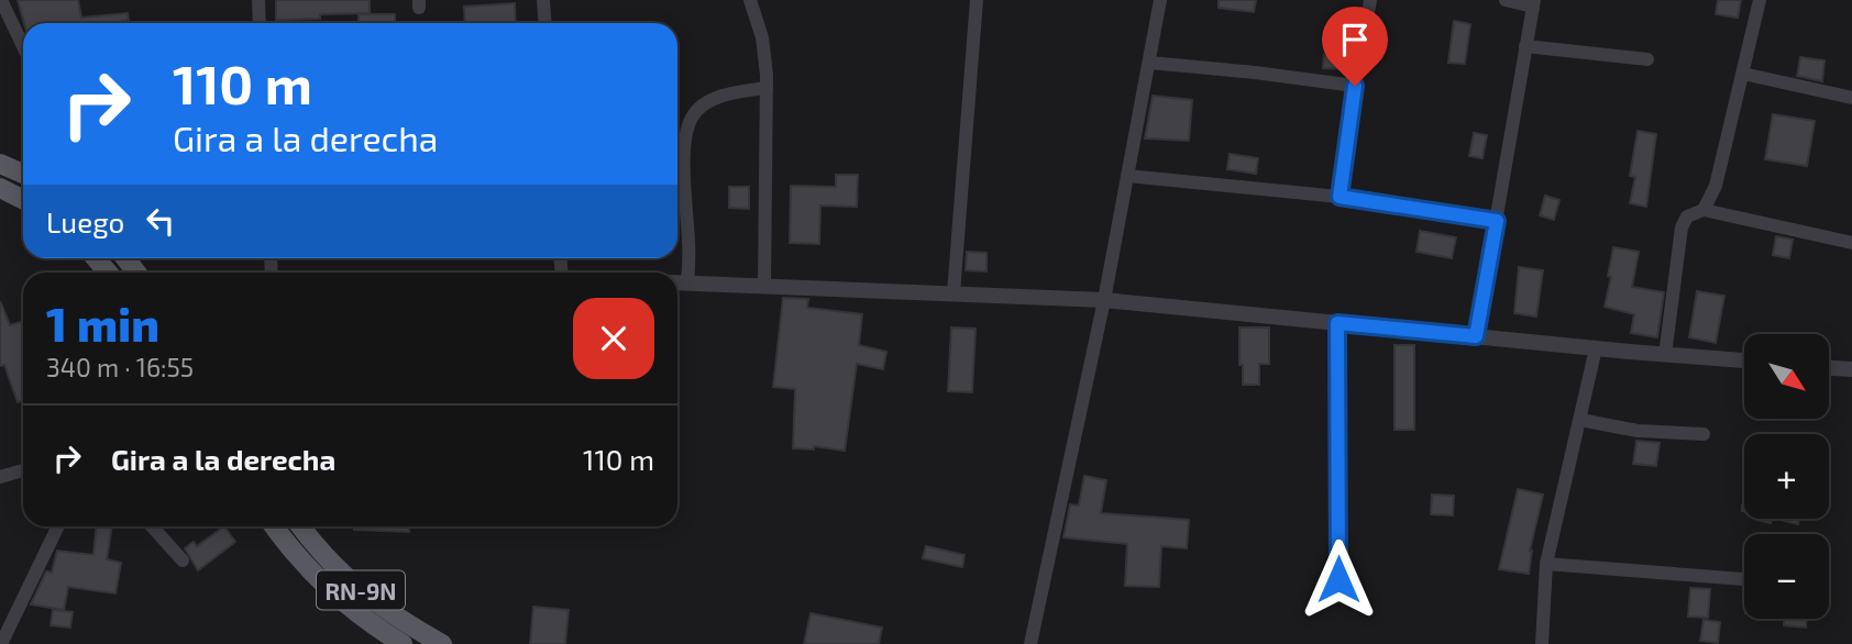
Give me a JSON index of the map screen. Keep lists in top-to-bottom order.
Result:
{
  "streets": {
    "main road": ["RN-9N"]
  },
  "north": "bottom right",
  "page": {
    "turn": ["110 m", "Gira a la derecha"],
    "then": "Luego",
    "heading": ["1 min", "340 m · 16:55"],
    "map_buttons": ["+", "−"],
    "list": [
      {
        "name": "Gira a la derecha",
        "value": "110 m"
      }
    ]
  }
}
